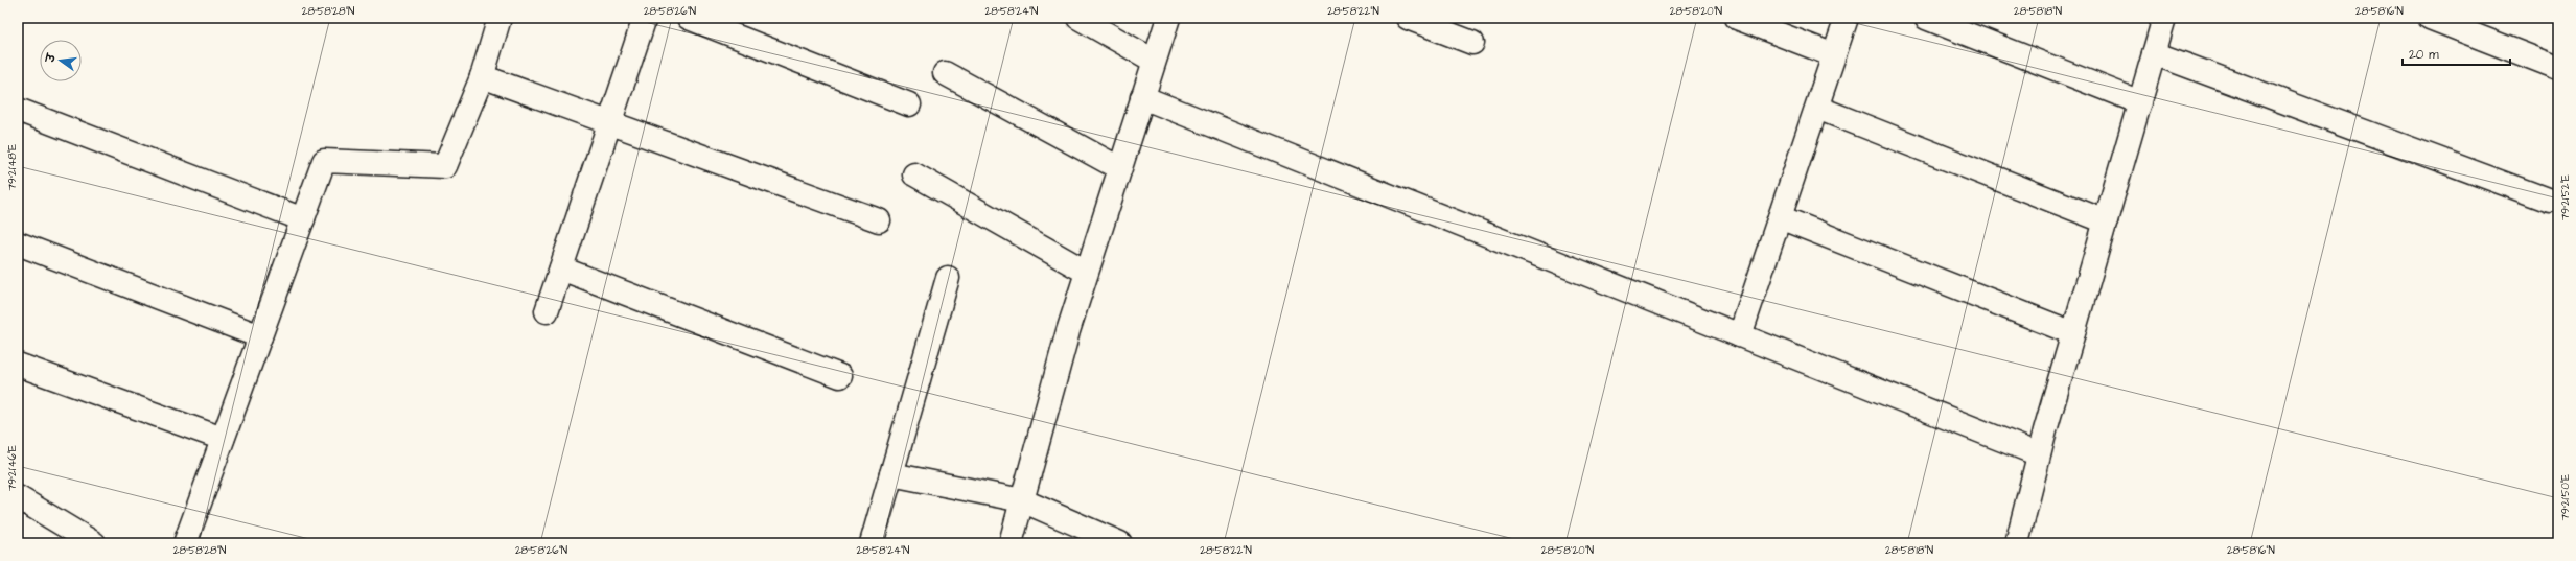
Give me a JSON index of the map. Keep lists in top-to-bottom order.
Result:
{
  "scale_bar": "20 m",
  "north": "left",
  "coordinates": [
    "28°58'28\"N",
    "28°58'26\"N",
    "28°58'24\"N",
    "28°58'22\"N",
    "28°58'20\"N",
    "28°58'18\"N",
    "28°58'16\"N",
    "79°21'48\"E",
    "79°21'52\"E",
    "79°21'46\"E",
    "79°21'50\"E"
  ]
}
